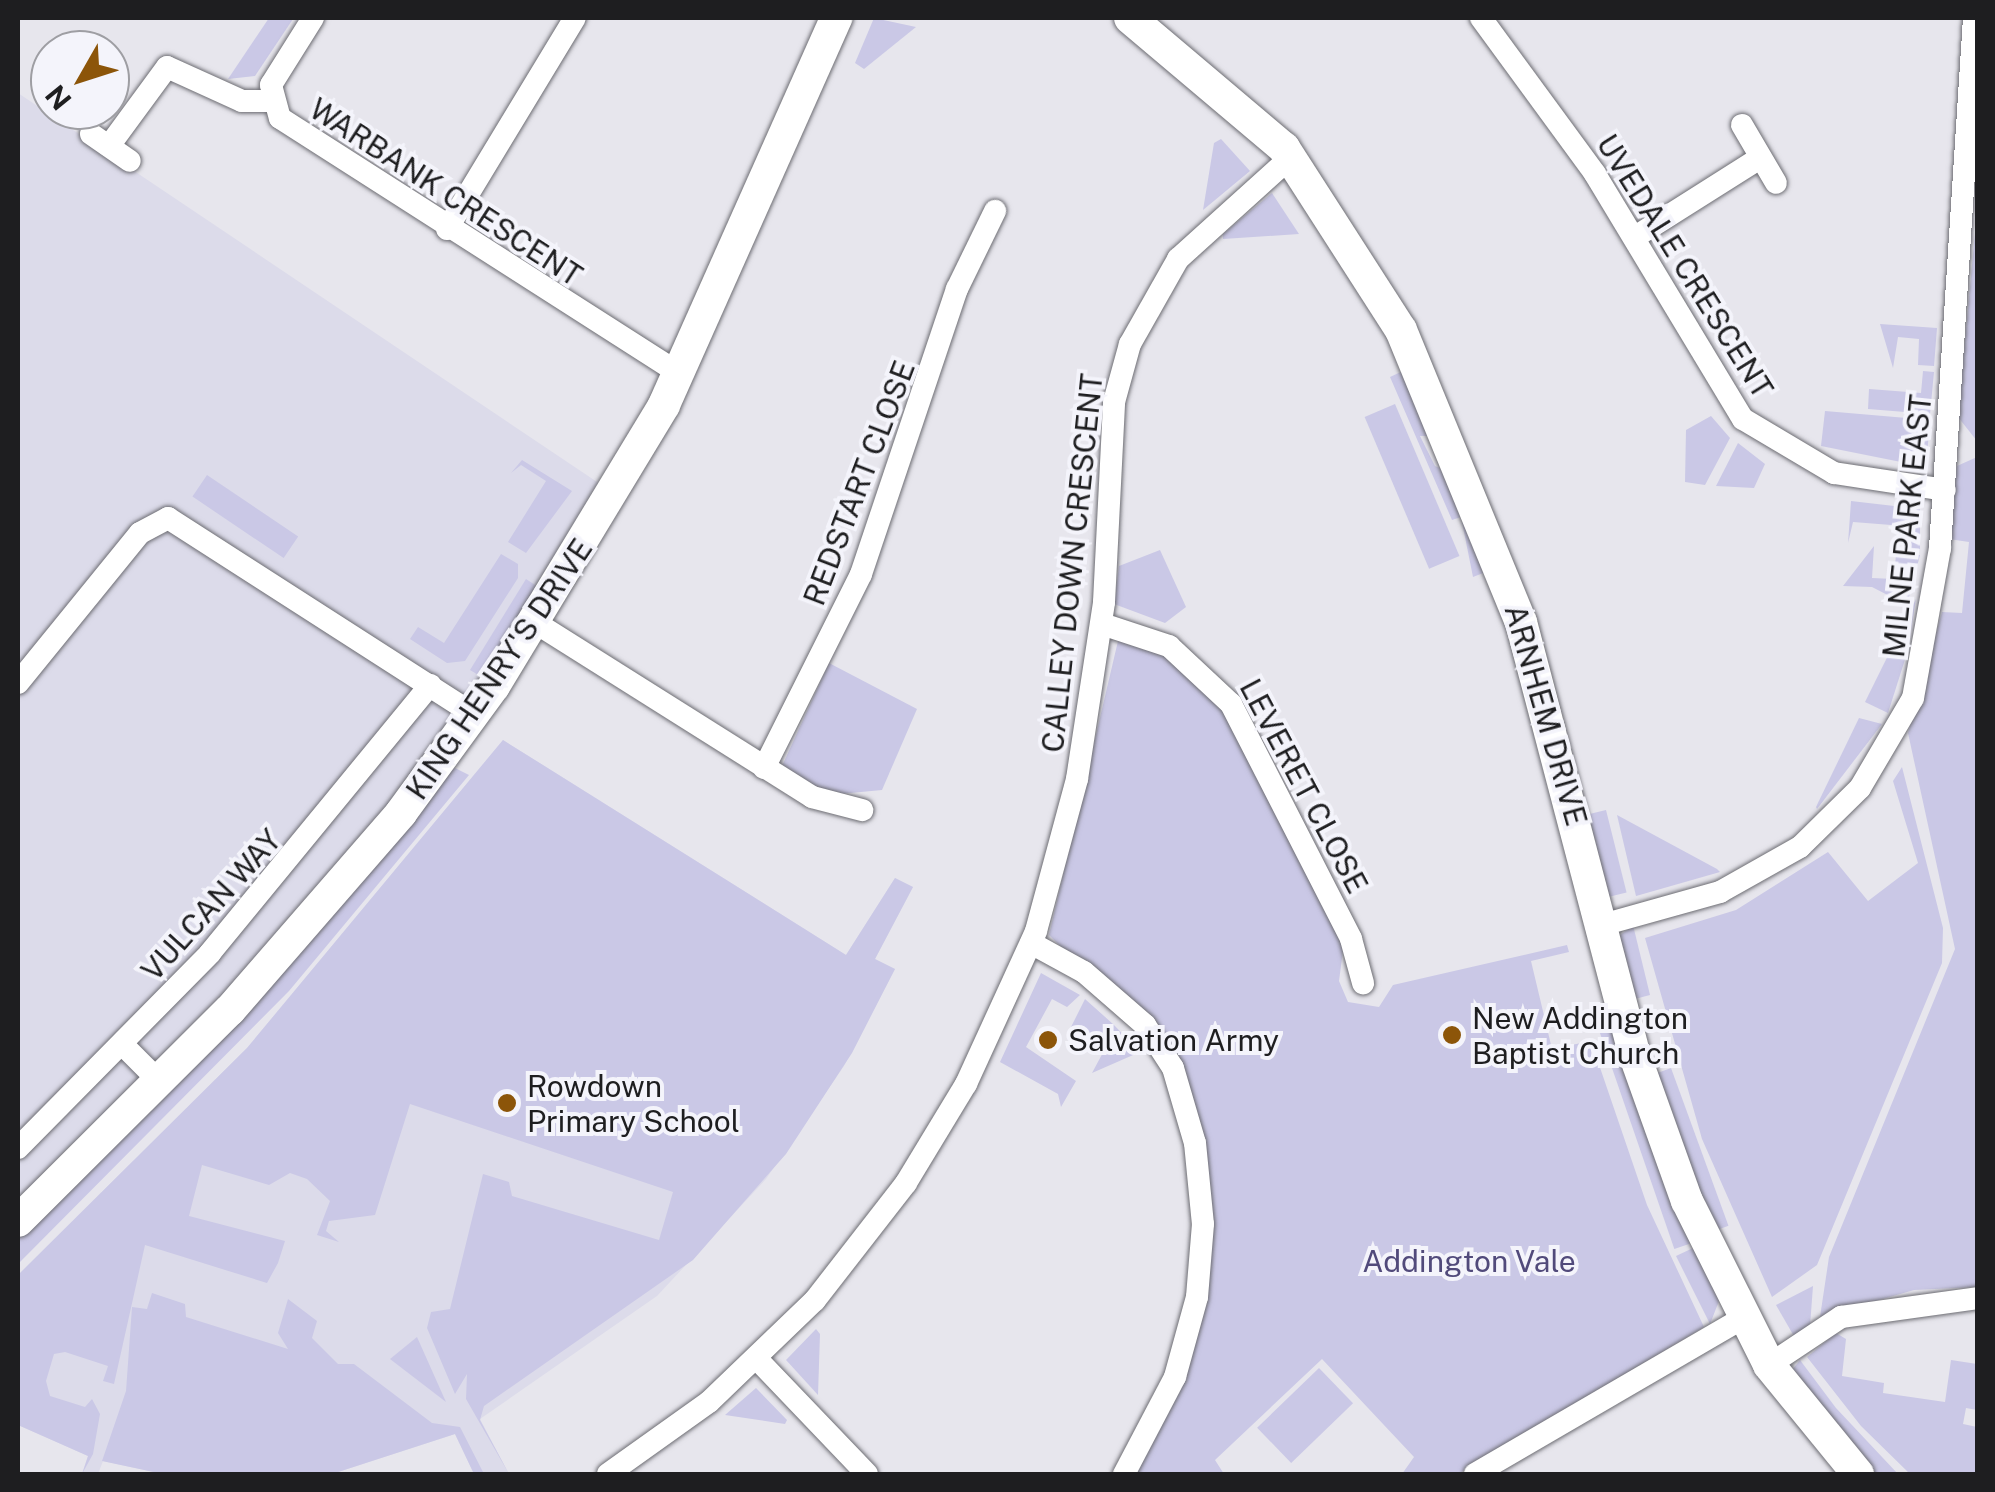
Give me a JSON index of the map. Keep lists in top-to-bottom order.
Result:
{
  "streets": {
    "street": [
      "WARBANK CRESCENT",
      "UVEDALE CRESCENT",
      "REDSTART CLOSE",
      "MILNE PARK EAST",
      "CALLEY DOWN CRESCENT",
      "KING HENRY'S DRIVE",
      "ARNHEM DRIVE",
      "LEVERET CLOSE",
      "VULCAN WAY"
    ]
  },
  "crossings": [
    ["WARBANK CRESCENT", "KING HENRY'S DRIVE"],
    ["UVEDALE CRESCENT", "MILNE PARK EAST"],
    ["MILNE PARK EAST", "ARNHEM DRIVE"],
    ["CALLEY DOWN CRESCENT", "ARNHEM DRIVE"],
    ["CALLEY DOWN CRESCENT", "LEVERET CLOSE"]
  ],
  "parks": ["Addington Vale"],
  "places": ["New Addington Baptist Church", "Salvation Army", "Rowdown Primary School"],
  "north": "bottom left"
}
